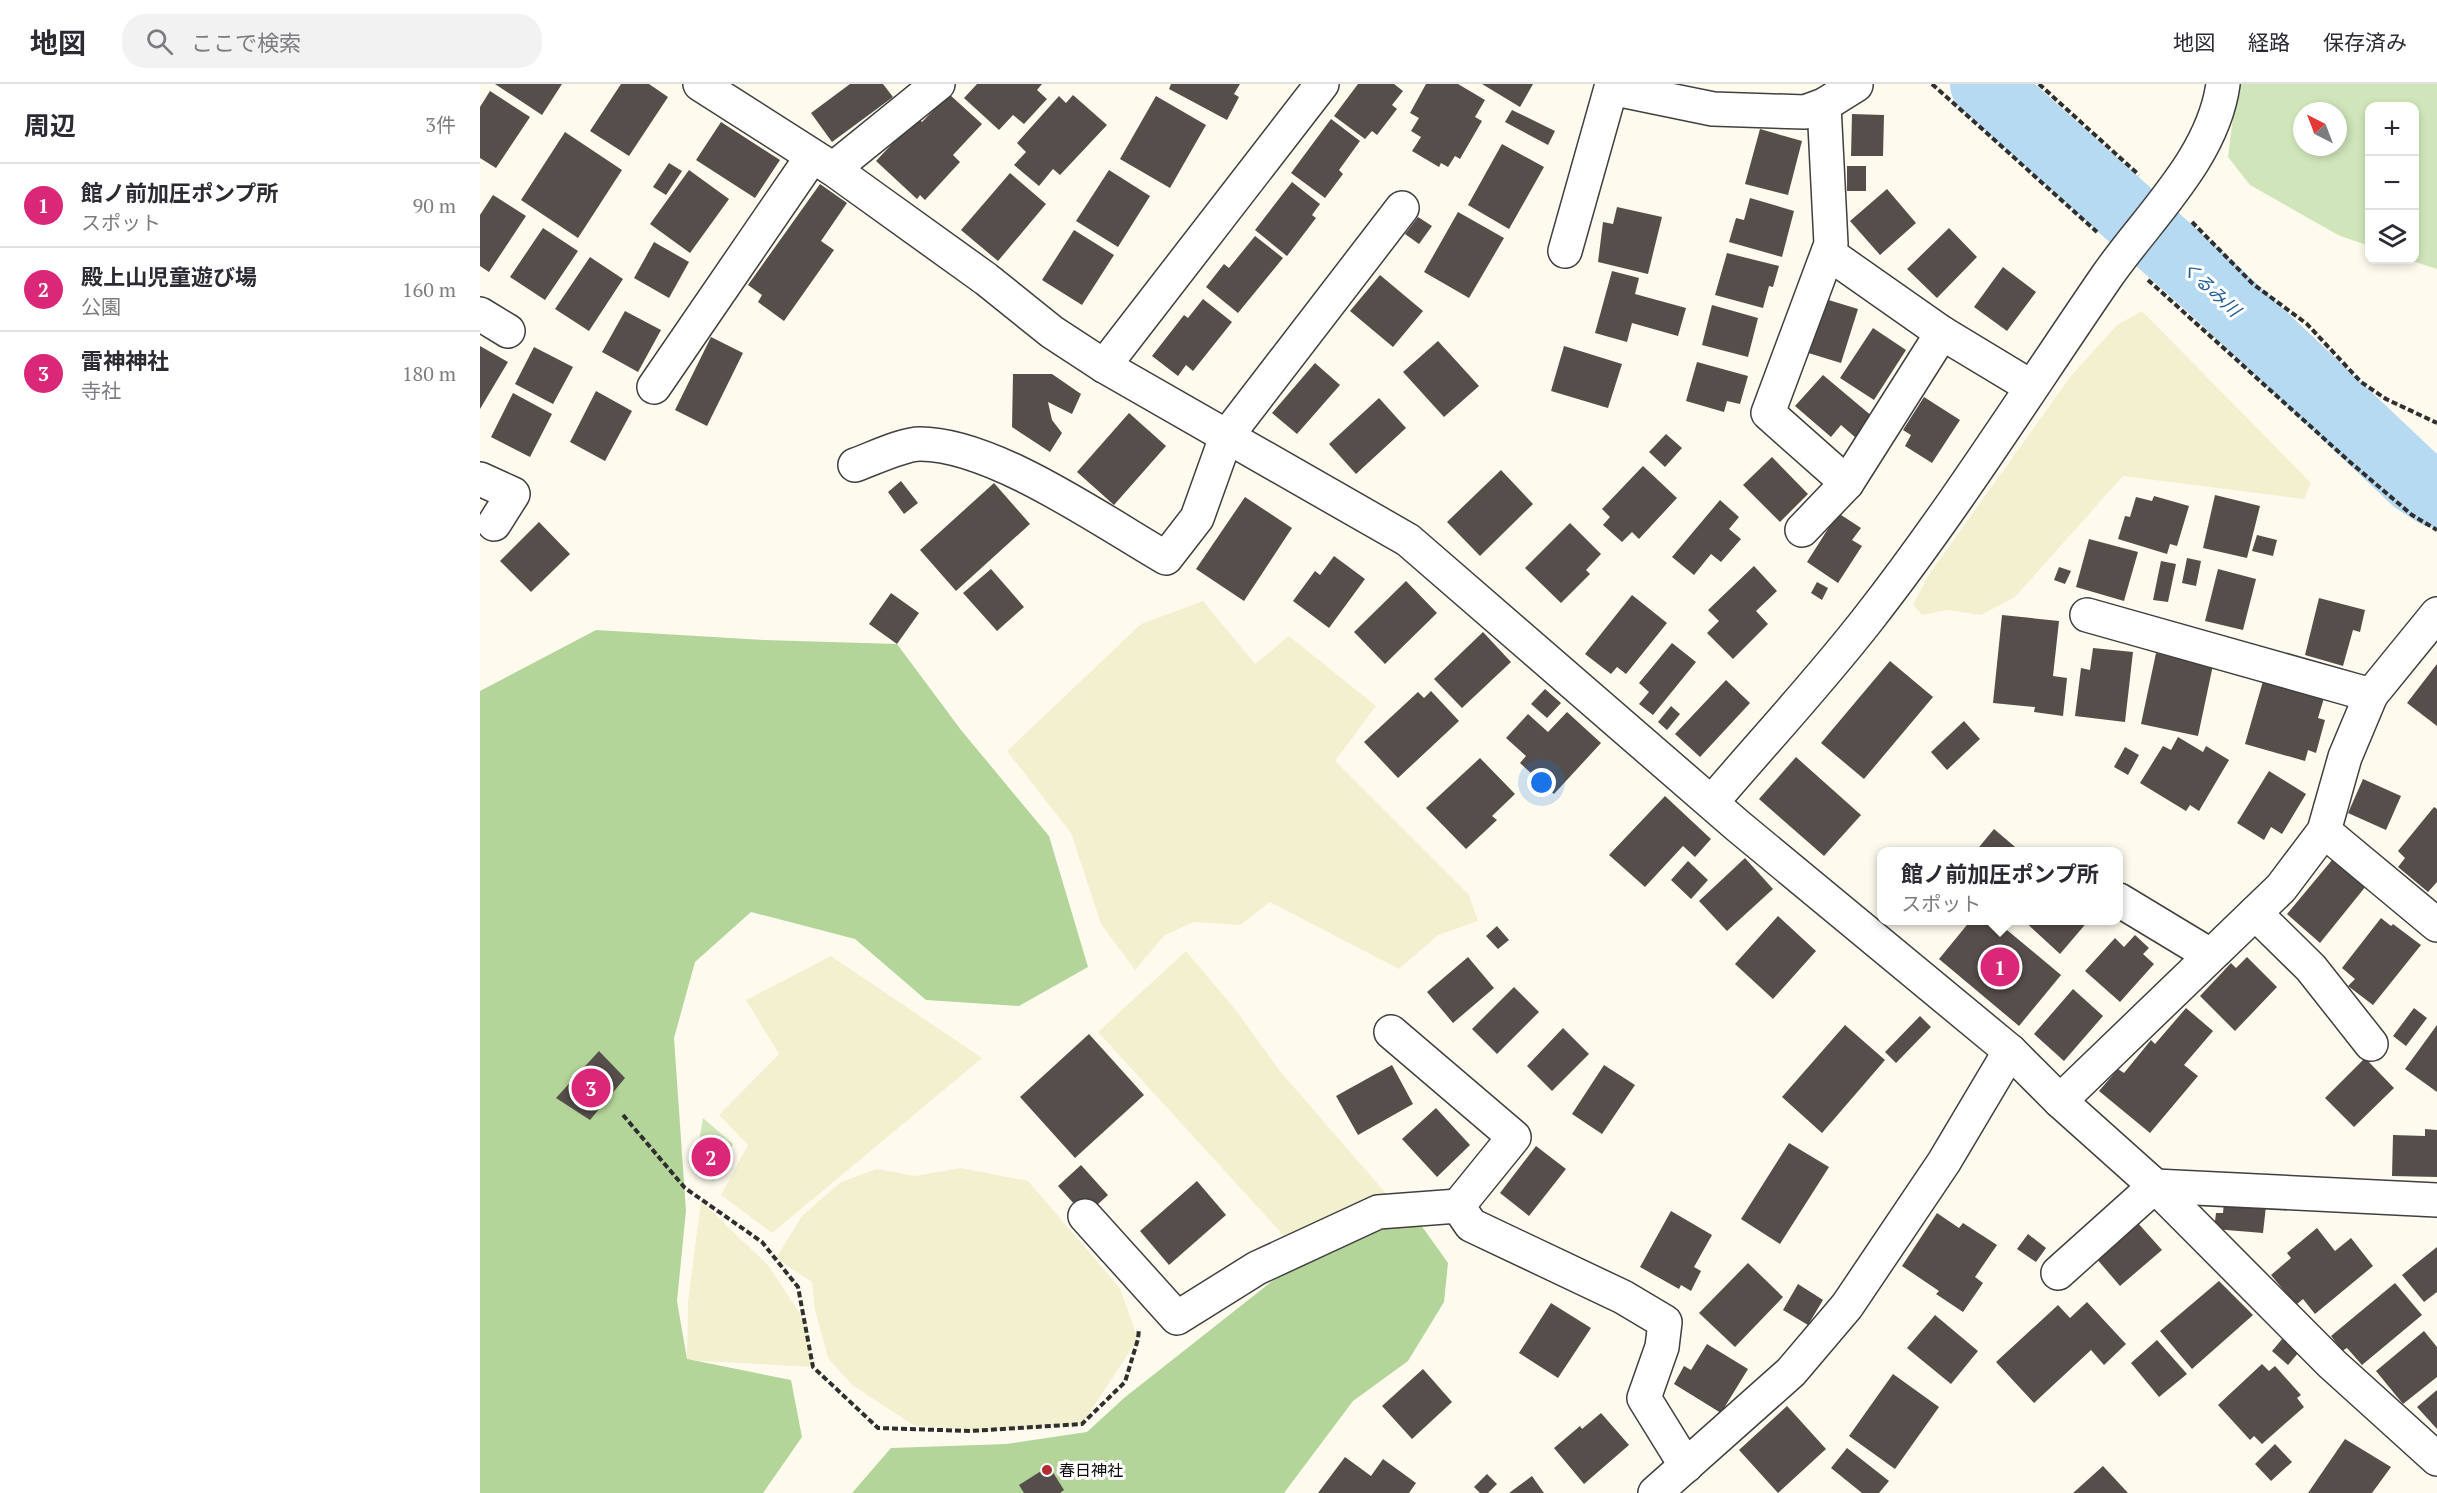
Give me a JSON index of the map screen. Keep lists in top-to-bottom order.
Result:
{
  "water": ["くるみ川"],
  "places": ["春日神社"],
  "north": "top left",
  "page": {
    "header": "地図",
    "search": "ここで検索",
    "nav": ["地図", "経路", "保存済み"],
    "heading": ["周辺", "3件"],
    "map_buttons": ["+", "−"],
    "list": [
      {
        "mark": "1",
        "name": "館ノ前加圧ポンプ所",
        "note": "スポット",
        "value": "90 m"
      },
      {
        "mark": "2",
        "name": "殿上山児童遊び場",
        "note": "公園",
        "value": "160 m"
      },
      {
        "mark": "3",
        "name": "雷神神社",
        "note": "寺社",
        "value": "180 m"
      }
    ],
    "popup": ["館ノ前加圧ポンプ所", "スポット"],
    "pins": ["1", "3", "2"]
  }
}
